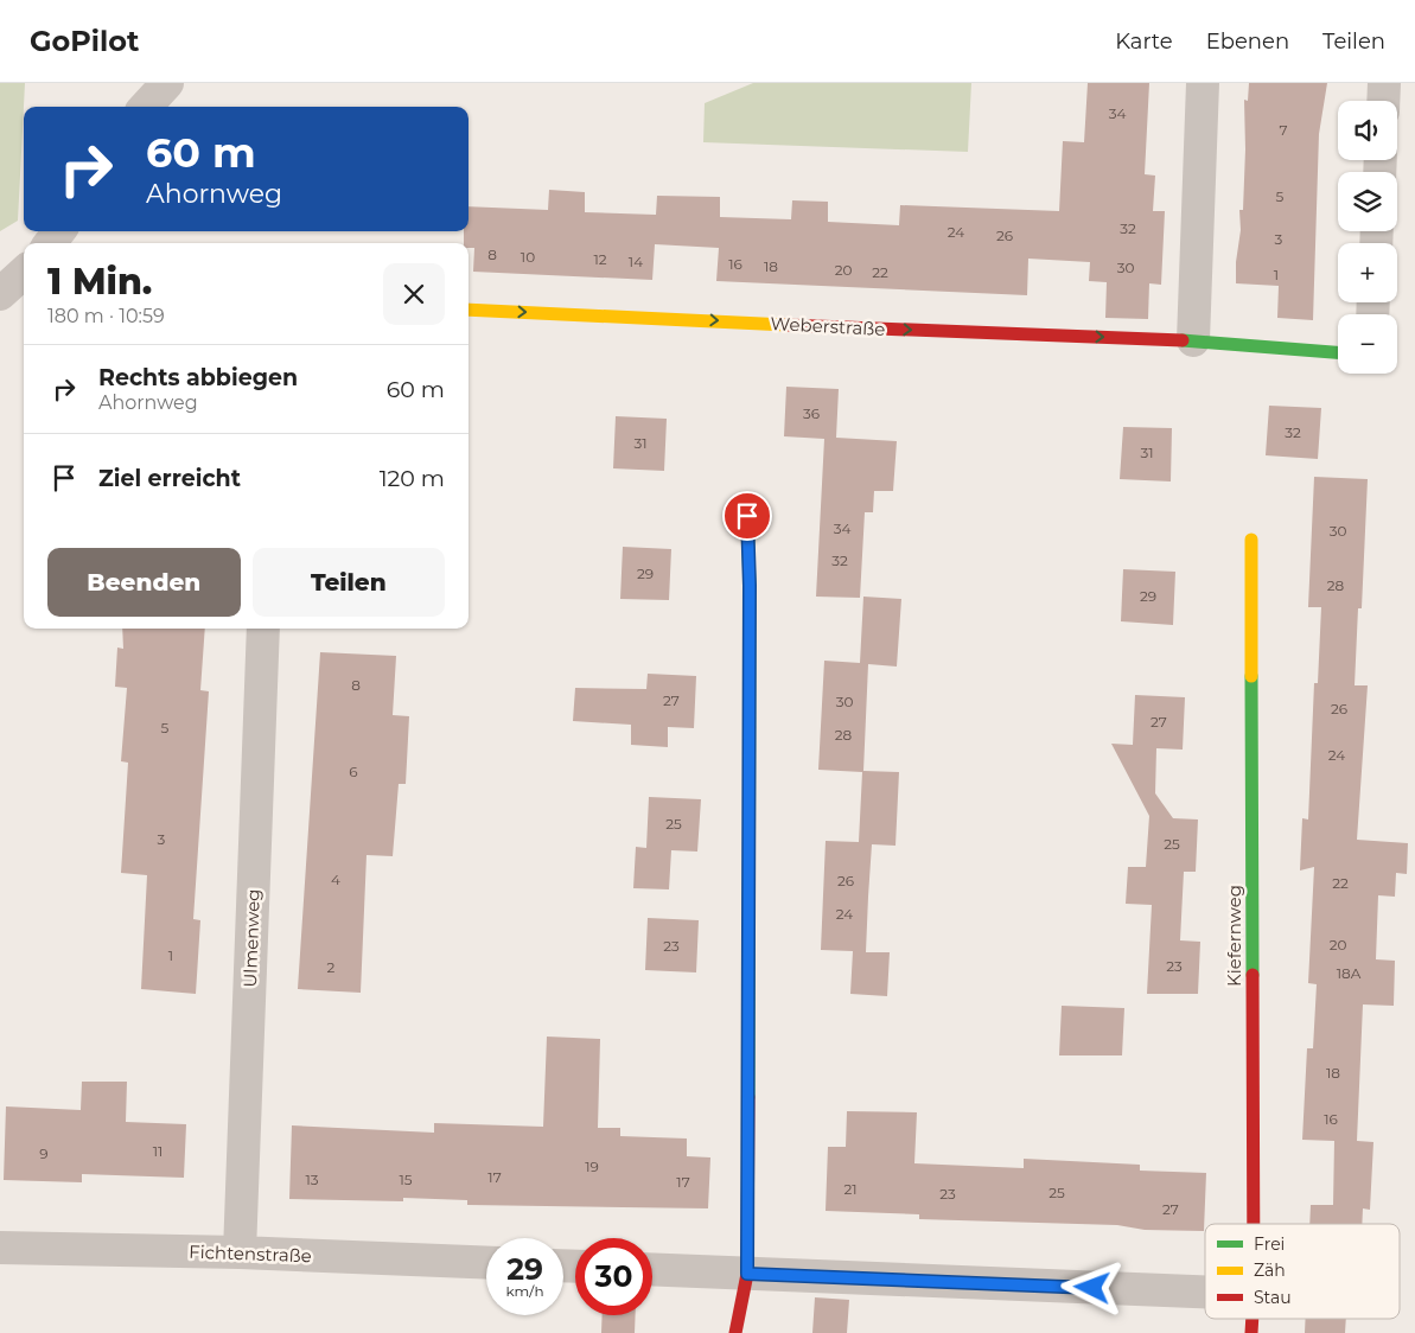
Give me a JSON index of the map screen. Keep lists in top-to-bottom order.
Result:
{
  "streets": {
    "street": [
      "Weberstraße",
      "Kiefernweg",
      "Ulmenweg",
      "Fichtenstraße"
    ]
  },
  "crossings": [
    ["Ulmenweg", "Fichtenstraße"]
  ],
  "one_way": ["Weberstraße"],
  "house_numbers": [
    "34",
    "7",
    "5",
    "32",
    "24",
    "26",
    "3",
    "8",
    "10",
    "12",
    "14",
    "16",
    "18",
    "30",
    "20",
    "22",
    "1",
    "36",
    "32",
    "31",
    "31",
    "34",
    "30",
    "32",
    "29",
    "28",
    "29",
    "8",
    "27",
    "30",
    "26",
    "27",
    "5",
    "28",
    "24",
    "6",
    "25",
    "3",
    "25",
    "4",
    "26",
    "22",
    "24",
    "20",
    "23",
    "1",
    "23",
    "2",
    "18A",
    "18",
    "16",
    "11",
    "9",
    "19",
    "17",
    "13",
    "15",
    "17",
    "21",
    "25",
    "23",
    "27"
  ],
  "legend": ["Frei", "Zäh", "Stau"],
  "page": {
    "header": "GoPilot",
    "nav": ["Karte", "Ebenen", "Teilen"],
    "map_buttons": ["+", "−"],
    "turn": ["60 m", "Ahornweg"],
    "heading": ["1 Min.", "180 m · 10:59"],
    "list": [
      {
        "name": "Rechts abbiegen",
        "note": "Ahornweg",
        "value": "60 m"
      },
      {
        "name": "Ziel erreicht",
        "value": "120 m"
      }
    ],
    "buttons": ["Beenden", "Teilen"],
    "speed": "29 km/h",
    "limit": "30"
  }
}
